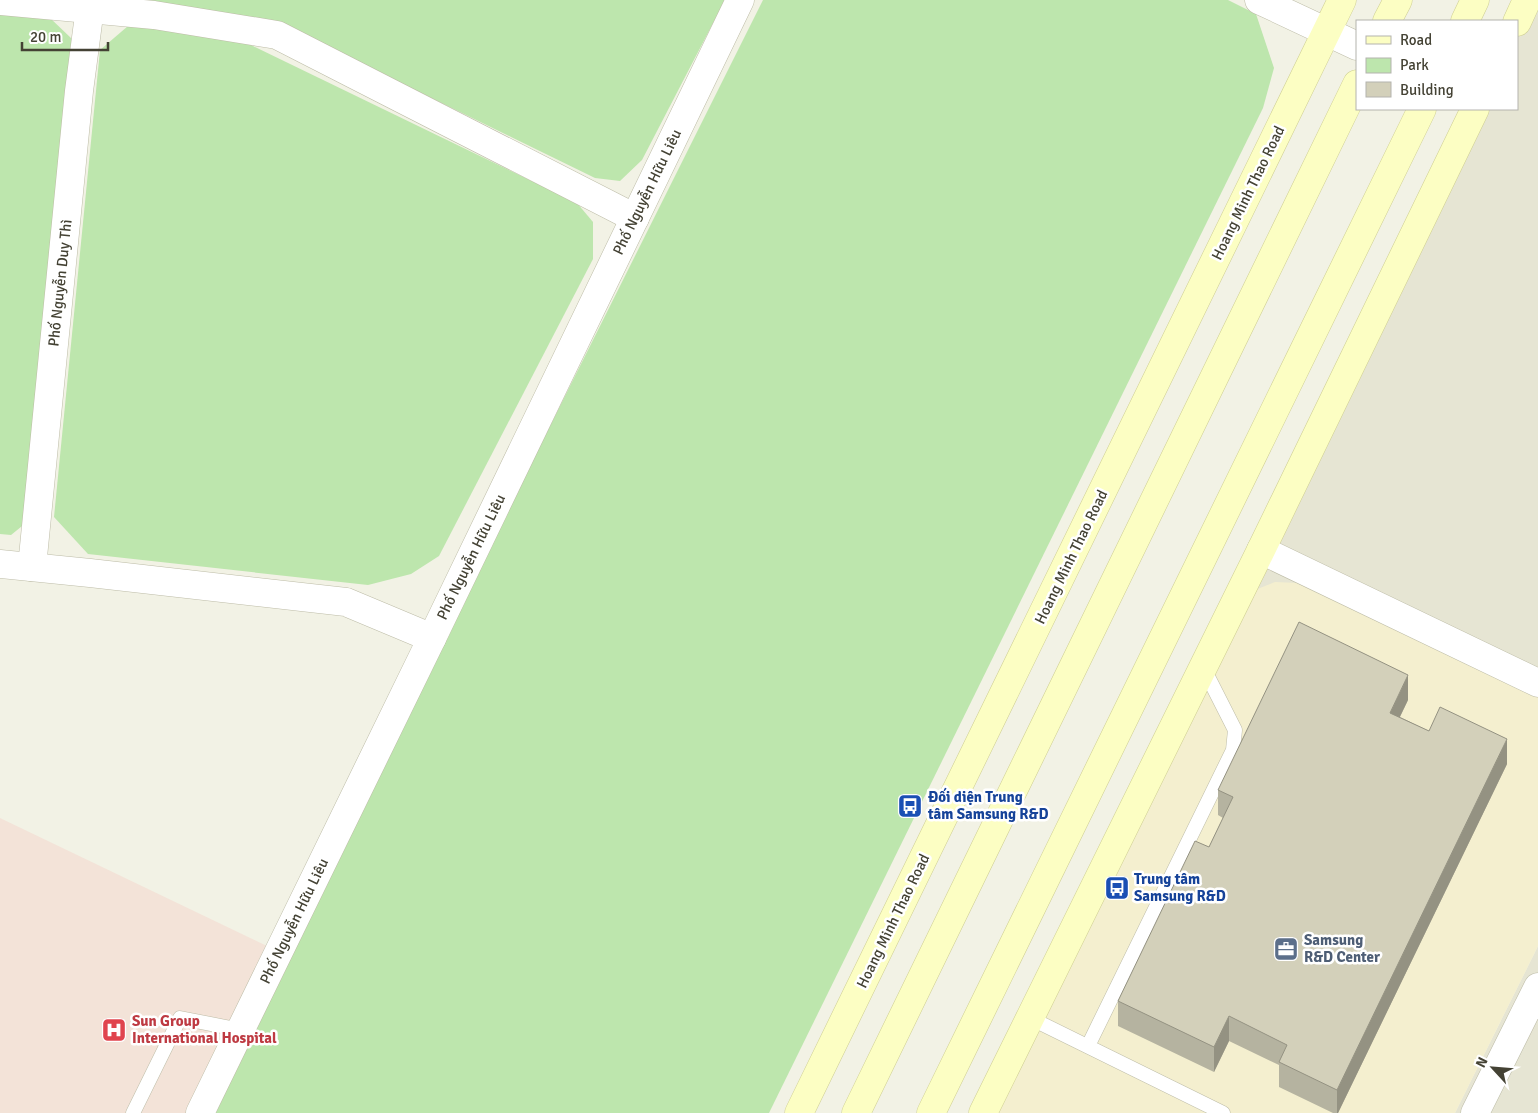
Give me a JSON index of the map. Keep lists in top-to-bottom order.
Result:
{
  "streets": {
    "main road": ["Hoang Minh Thao Road"],
    "street": ["Phố Nguyễn Hữu Liêu", "Phố Nguyễn Duy Thì"]
  },
  "places": {
    "bus stop": ["Đối diện Trung tâm Samsung R&D", "Trung tâm Samsung R&D"],
    "office": ["Samsung R&D Center"],
    "hospital": ["Sun Group International Hospital"]
  },
  "legend": ["Road", "Park", "Building"],
  "scale_bar": "20 m",
  "north": "top left"
}
